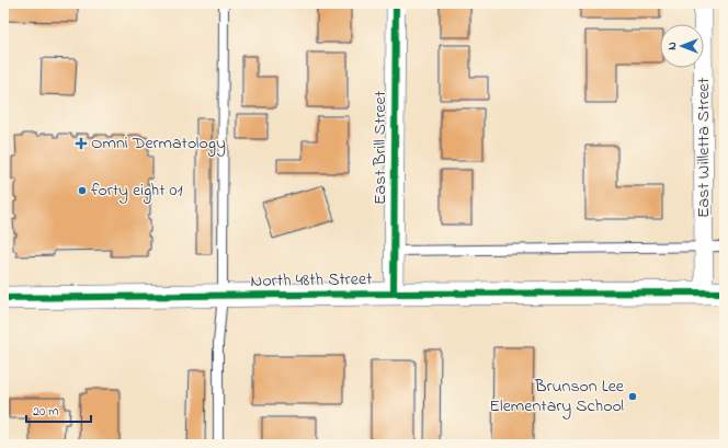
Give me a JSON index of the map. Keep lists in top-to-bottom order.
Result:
{
  "streets": {
    "street": ["East Brill Street", "East Willetta Street", "North 48th Street"]
  },
  "crossings": [
    ["East Brill Street", "North 48th Street"],
    ["East Willetta Street", "North 48th Street"]
  ],
  "places": {
    "health": ["Omni Dermatology"],
    "other": ["forty eight 01", "Brunson Lee Elementary School"]
  },
  "scale_bar": "20 m",
  "north": "left"
}
